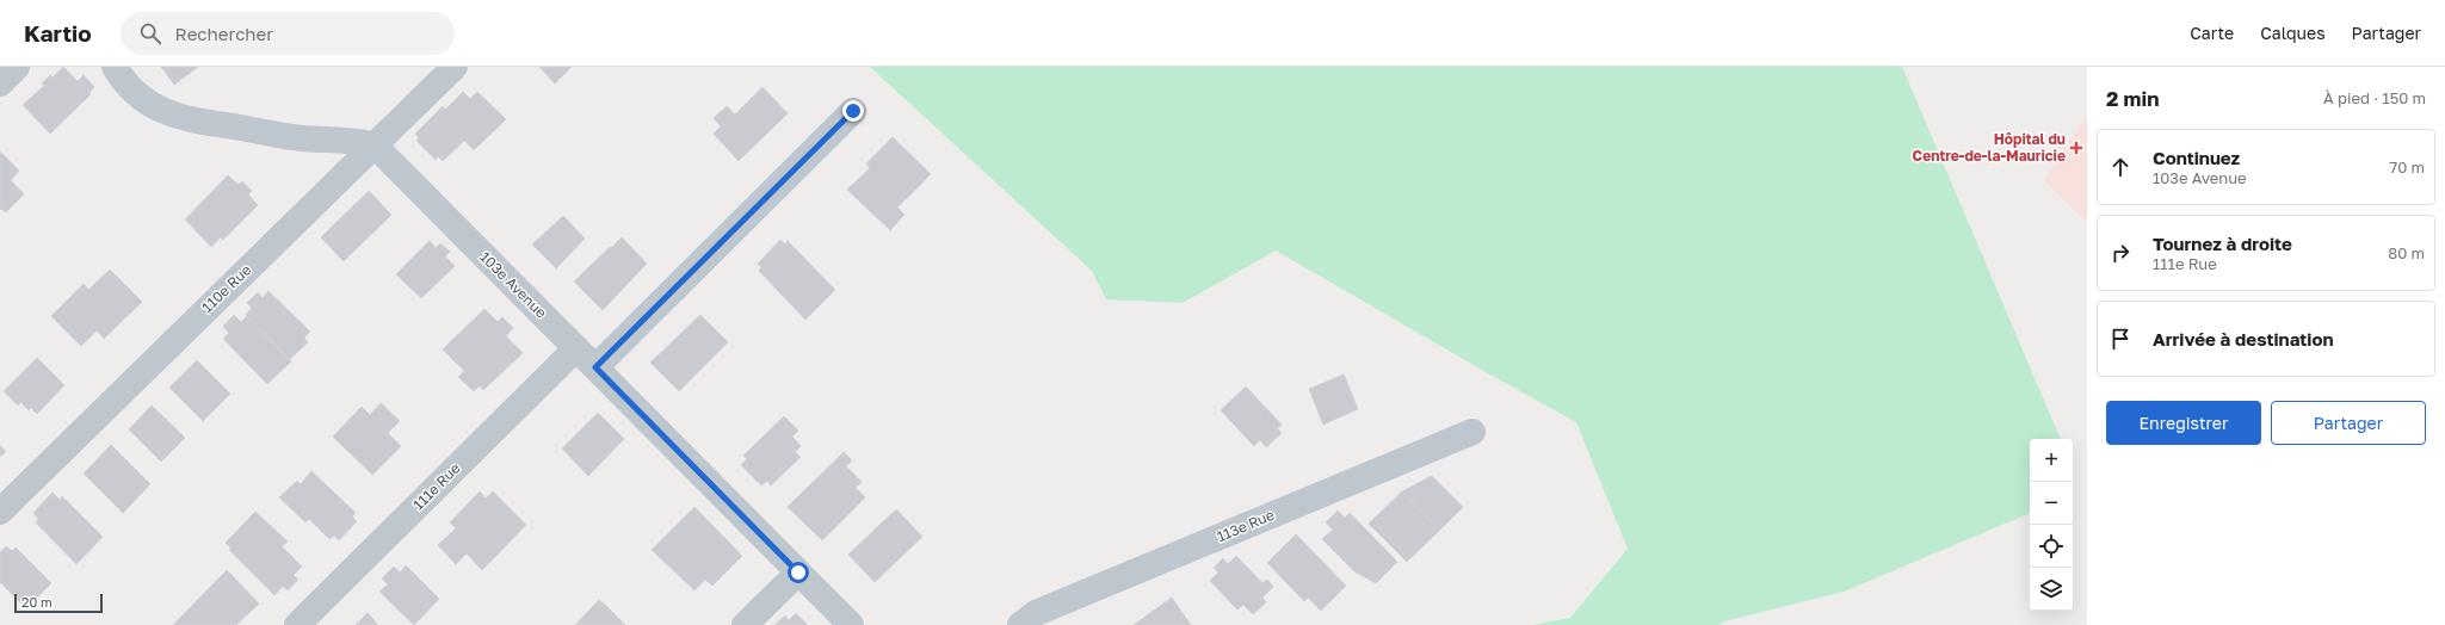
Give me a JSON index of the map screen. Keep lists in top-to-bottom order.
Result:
{
  "streets": {
    "street": [
      "103e Avenue",
      "110e Rue",
      "111e Rue",
      "113e Rue"
    ]
  },
  "crossings": [
    ["103e Avenue", "110e Rue"],
    ["103e Avenue", "111e Rue"]
  ],
  "places": {
    "health": ["Hôpital du Centre-de-la-Mauricie"]
  },
  "scale_bar": "20 m",
  "page": {
    "header": "Kartio",
    "search": "Rechercher",
    "nav": ["Carte", "Calques", "Partager"],
    "heading": ["2 min", "À pied · 150 m"],
    "list": [
      ["Continuez", "103e Avenue", "70 m"],
      ["Tournez à droite", "111e Rue", "80 m"],
      "Arrivée à destination"
    ],
    "buttons": ["Enregistrer", "Partager"],
    "map_buttons": ["+", "−"],
    "scale": "20 m"
  }
}
